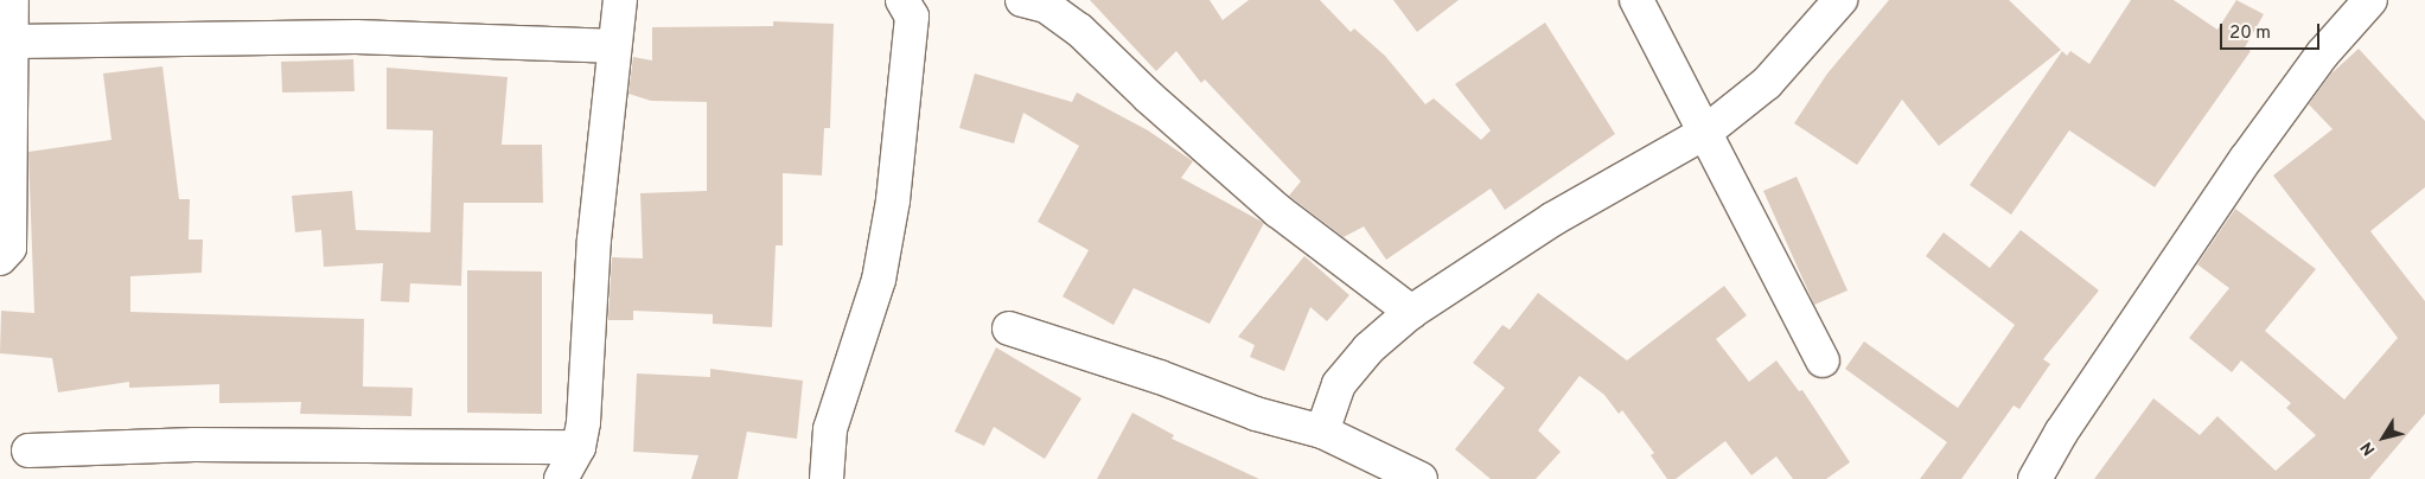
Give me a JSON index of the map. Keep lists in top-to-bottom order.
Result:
{
  "scale_bar": "20 m",
  "north": "bottom left"
}
